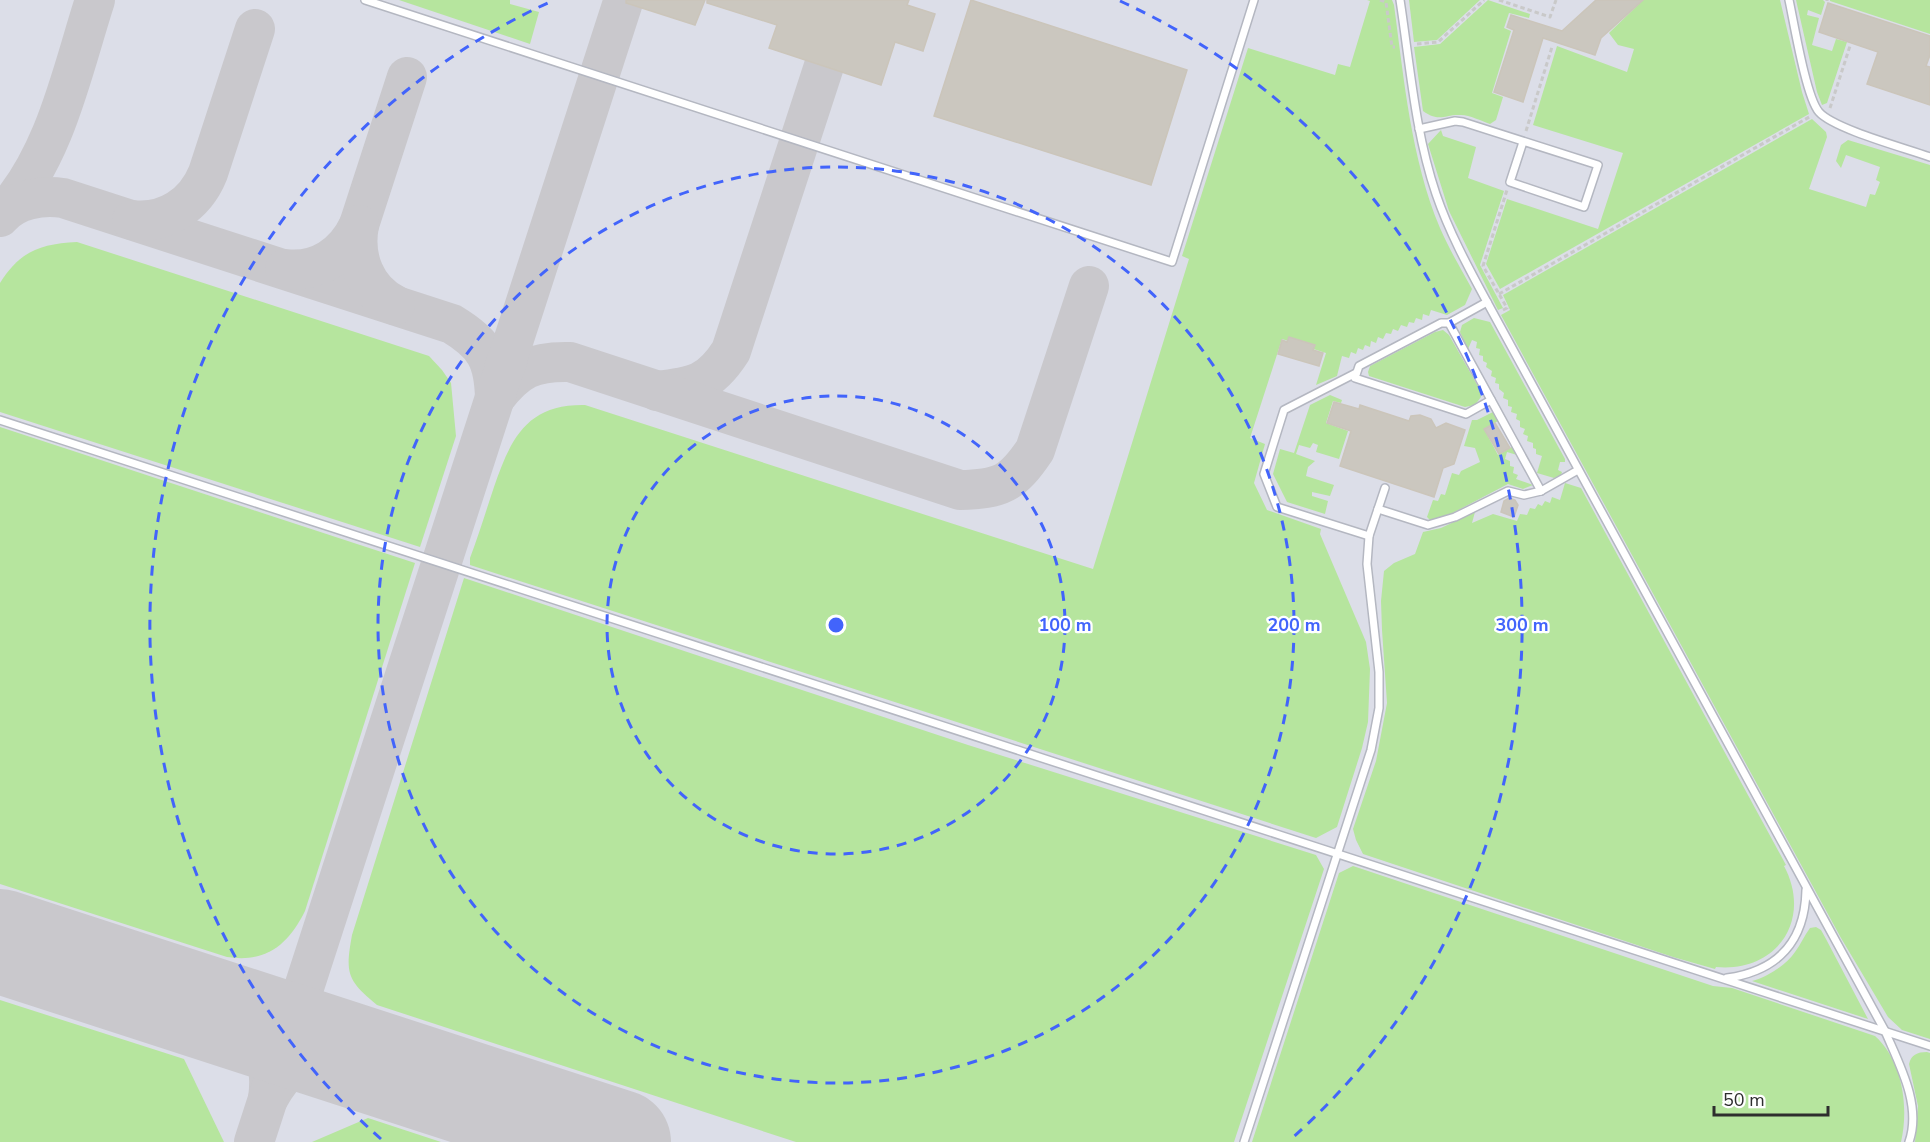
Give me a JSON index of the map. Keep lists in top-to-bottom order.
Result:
{
  "scale_bar": "50 m",
  "rings": ["100 m", "200 m", "300 m"]
}
